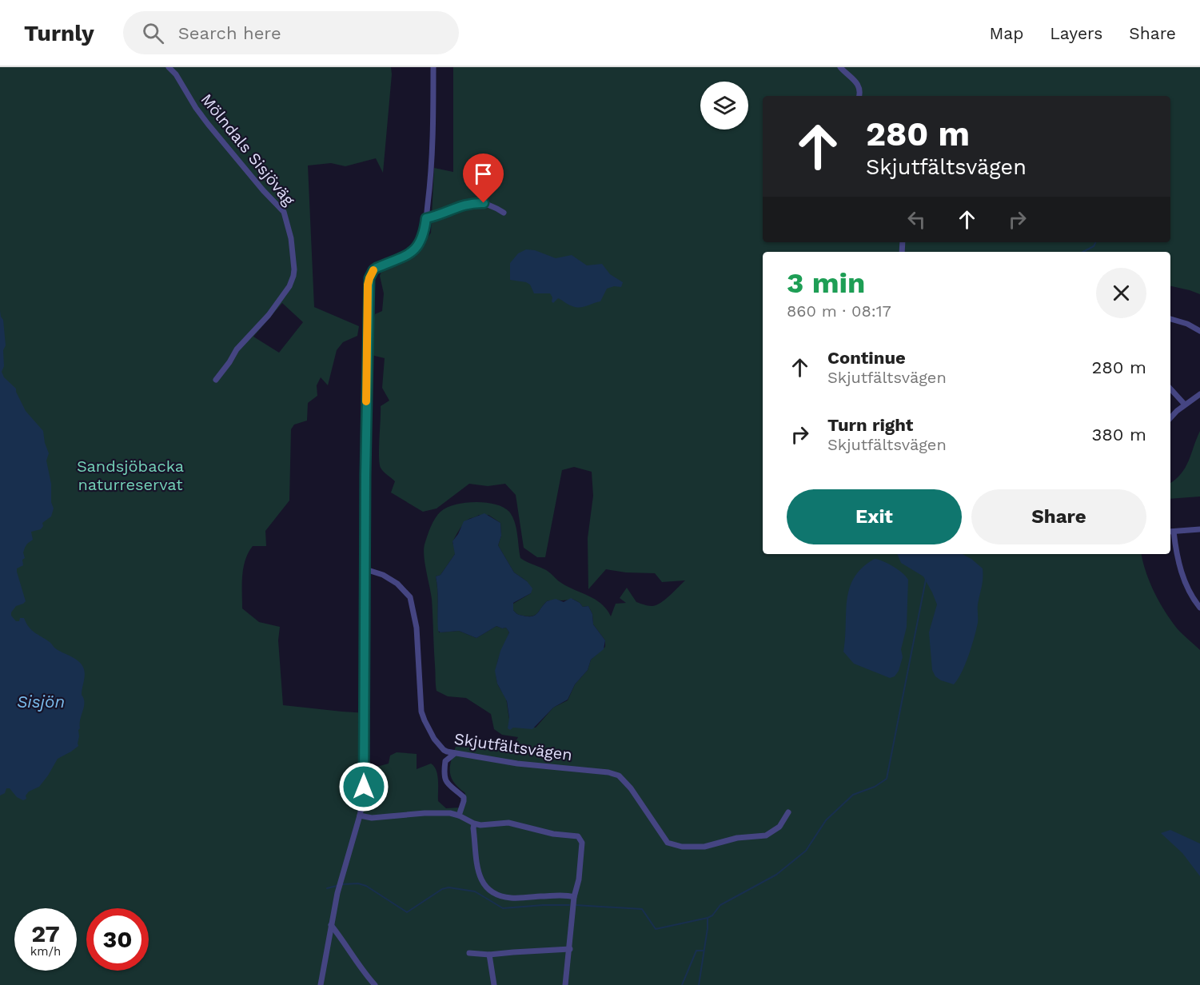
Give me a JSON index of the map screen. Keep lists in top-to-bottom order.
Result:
{
  "streets": {
    "street": ["Mölndals Sisjöväg", "Skjutfältsvägen"]
  },
  "water": ["Sisjön"],
  "parks": ["Sandsjöbacka naturreservat"],
  "page": {
    "header": "Turnly",
    "search": "Search here",
    "nav": ["Map", "Layers", "Share"],
    "turn": ["280 m", "Skjutfältsvägen"],
    "heading": ["3 min", "860 m · 08:17"],
    "list": [
      {
        "name": "Continue",
        "note": "Skjutfältsvägen",
        "value": "280 m"
      },
      {
        "name": "Turn right",
        "note": "Skjutfältsvägen",
        "value": "380 m"
      }
    ],
    "buttons": ["Exit", "Share"],
    "speed": "27 km/h",
    "limit": "30"
  }
}
